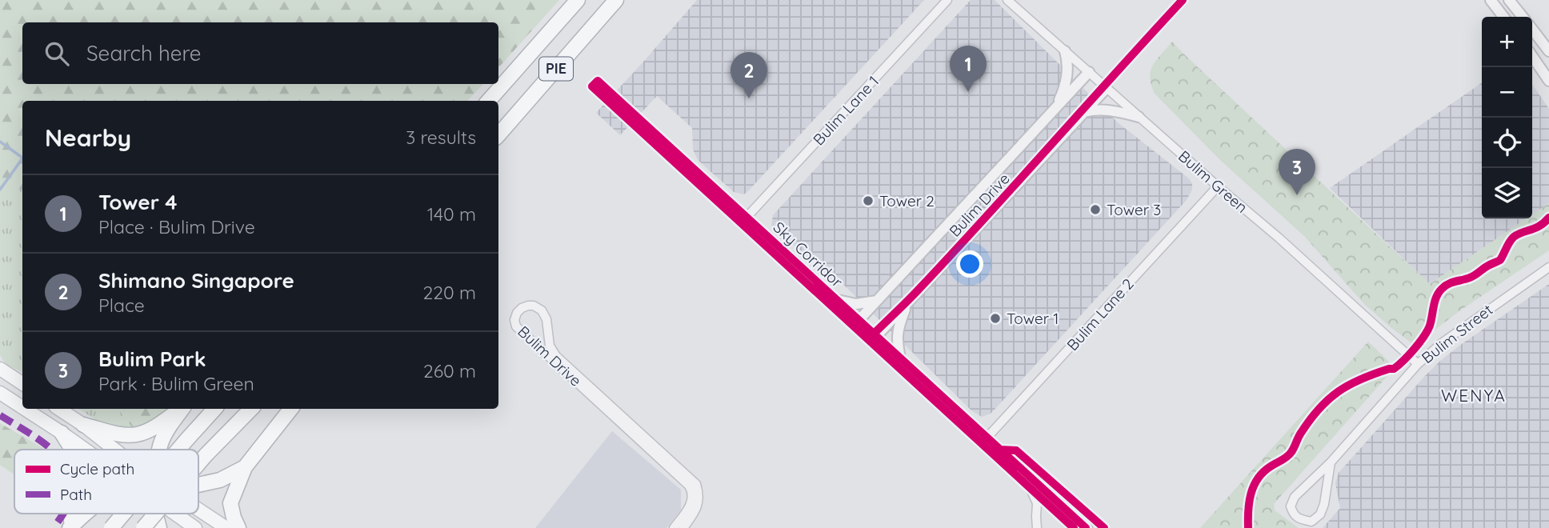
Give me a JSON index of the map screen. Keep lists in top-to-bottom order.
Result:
{
  "streets": {
    "highway": ["PIE"],
    "street": [
      "Bulim Lane 1",
      "Bulim Green",
      "Bulim Drive",
      "Bulim Lane 2",
      "Bulim Street"
    ],
    "cycle path": ["Sky Corridor"]
  },
  "crossings": [
    ["Bulim Green", "Bulim Drive"],
    ["Bulim Green", "Bulim Lane 2"],
    ["Bulim Green", "Bulim Street"]
  ],
  "districts": ["WENYA"],
  "places": ["Tower 2", "Tower 3", "Tower 1"],
  "legend": ["Cycle path", "Path"],
  "page": {
    "map_buttons": ["+", "−"],
    "search": "Search here",
    "pins": ["1", "2", "3"],
    "heading": ["Nearby", "3 results"],
    "list": [
      {
        "mark": "1",
        "name": "Tower 4",
        "note": "Place · Bulim Drive",
        "value": "140 m"
      },
      {
        "mark": "2",
        "name": "Shimano Singapore",
        "note": "Place",
        "value": "220 m"
      },
      {
        "mark": "3",
        "name": "Bulim Park",
        "note": "Park · Bulim Green",
        "value": "260 m"
      }
    ]
  }
}
